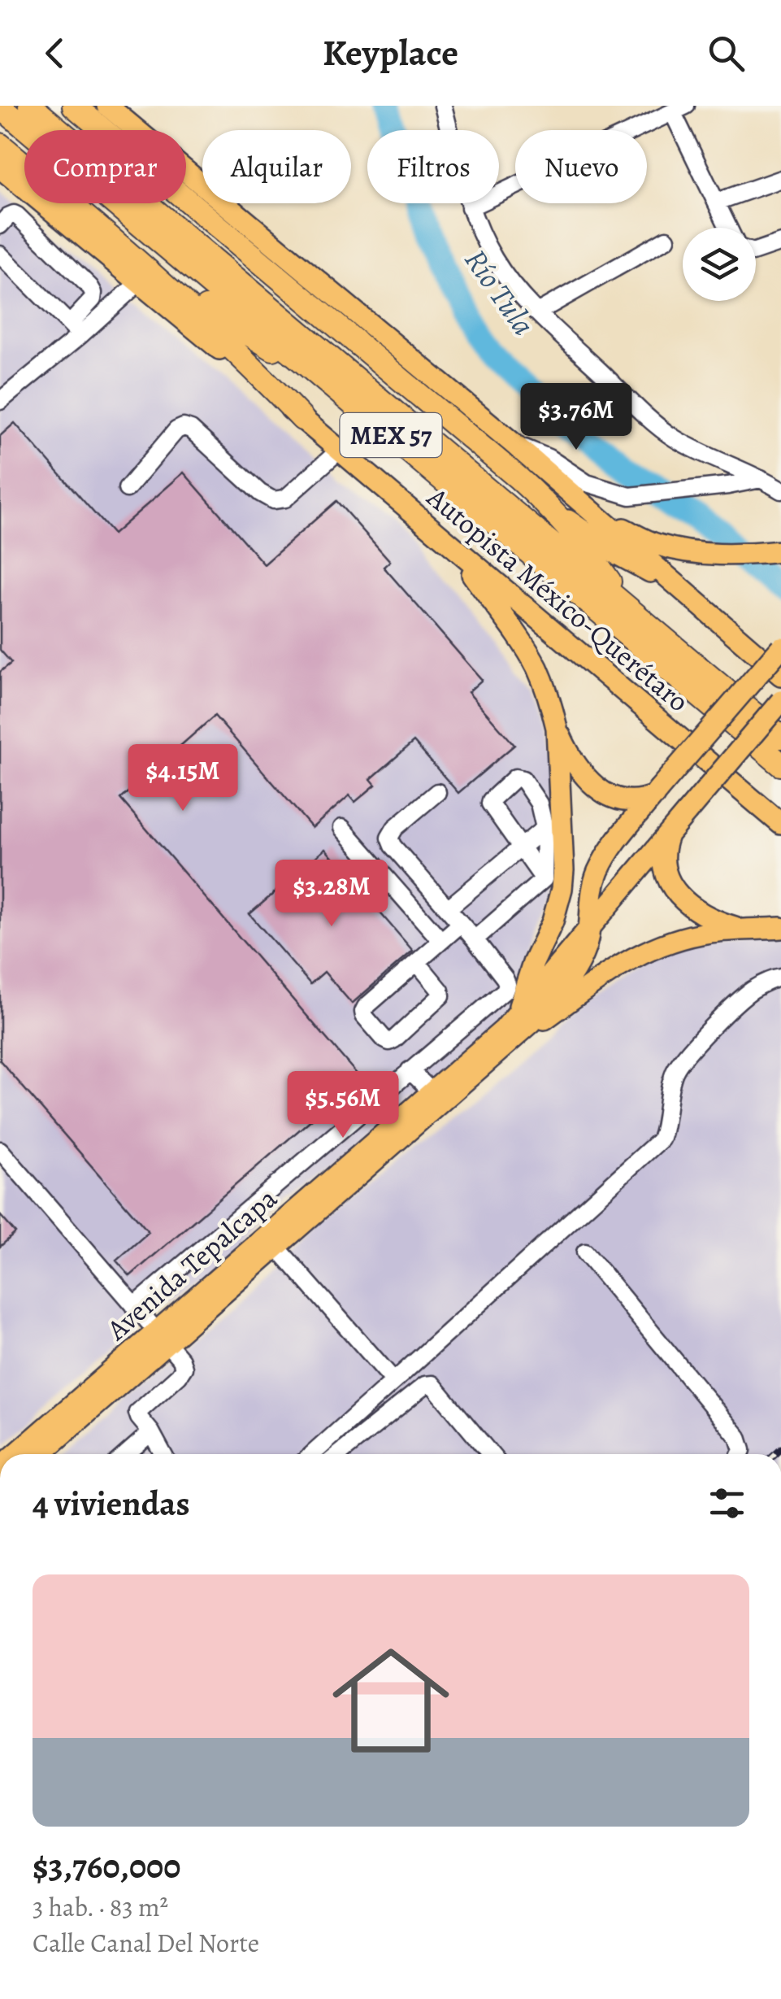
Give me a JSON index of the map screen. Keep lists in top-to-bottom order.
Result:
{
  "streets": {
    "highway": ["MEX 57"],
    "main road": ["Autopista México-Querétaro", "Avenida Tepalcapa"]
  },
  "water": ["Río Tula"],
  "page": {
    "header": "Keyplace",
    "chip": [
      "Comprar",
      "Alquilar",
      "Filtros",
      "Nuevo"
    ],
    "price": [
      "$3.76M",
      "$4.15M",
      "$3.28M",
      "$5.56M"
    ],
    "heading": "4 viviendas",
    "list": [
      {
        "name": "$3,760,000",
        "note": "3 hab. · 83 m² · Calle Canal Del Norte"
      }
    ]
  }
}
